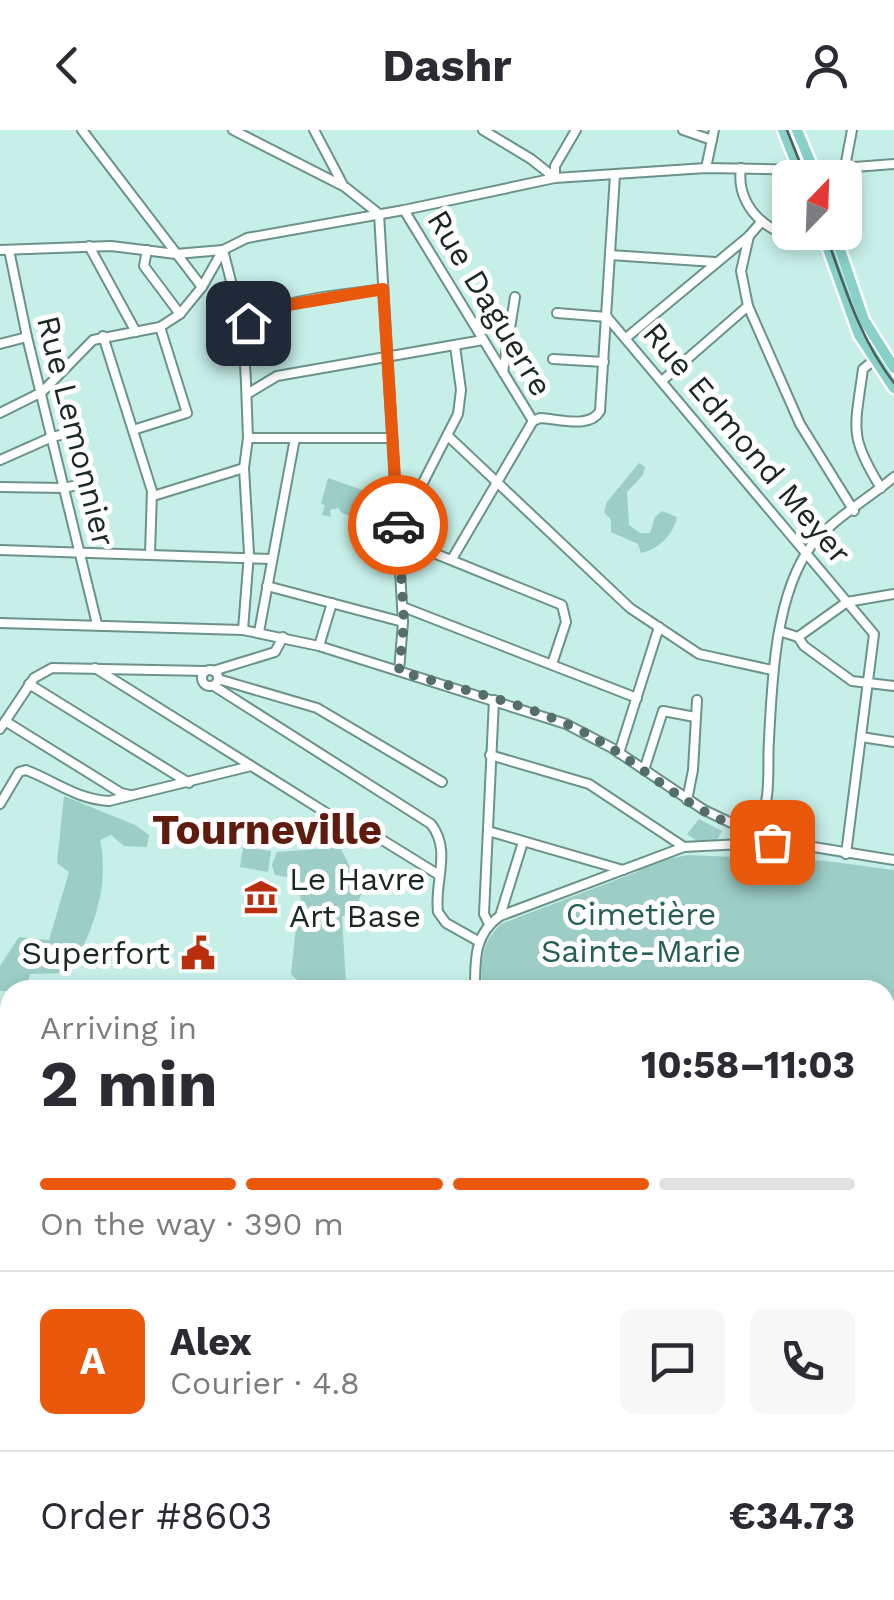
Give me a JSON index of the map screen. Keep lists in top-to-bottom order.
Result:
{
  "streets": {
    "street": ["Rue Daguerre", "Rue Lemonnier", "Rue Edmond Meyer"]
  },
  "districts": ["Tourneville"],
  "parks": ["Cimetière Sainte-Marie"],
  "places": {
    "museum": ["Le Havre Art Base"],
    "public building": ["Superfort"]
  },
  "north": "top right",
  "page": {
    "header": "Dashr",
    "heading": ["2 min", "Arriving in", "10:58–11:03"],
    "panel": [
      "Alex",
      "Courier · 4.8",
      "Order #8603",
      "€34.73"
    ],
    "bar": "On the way · 390 m",
    "round": "A"
  }
}
